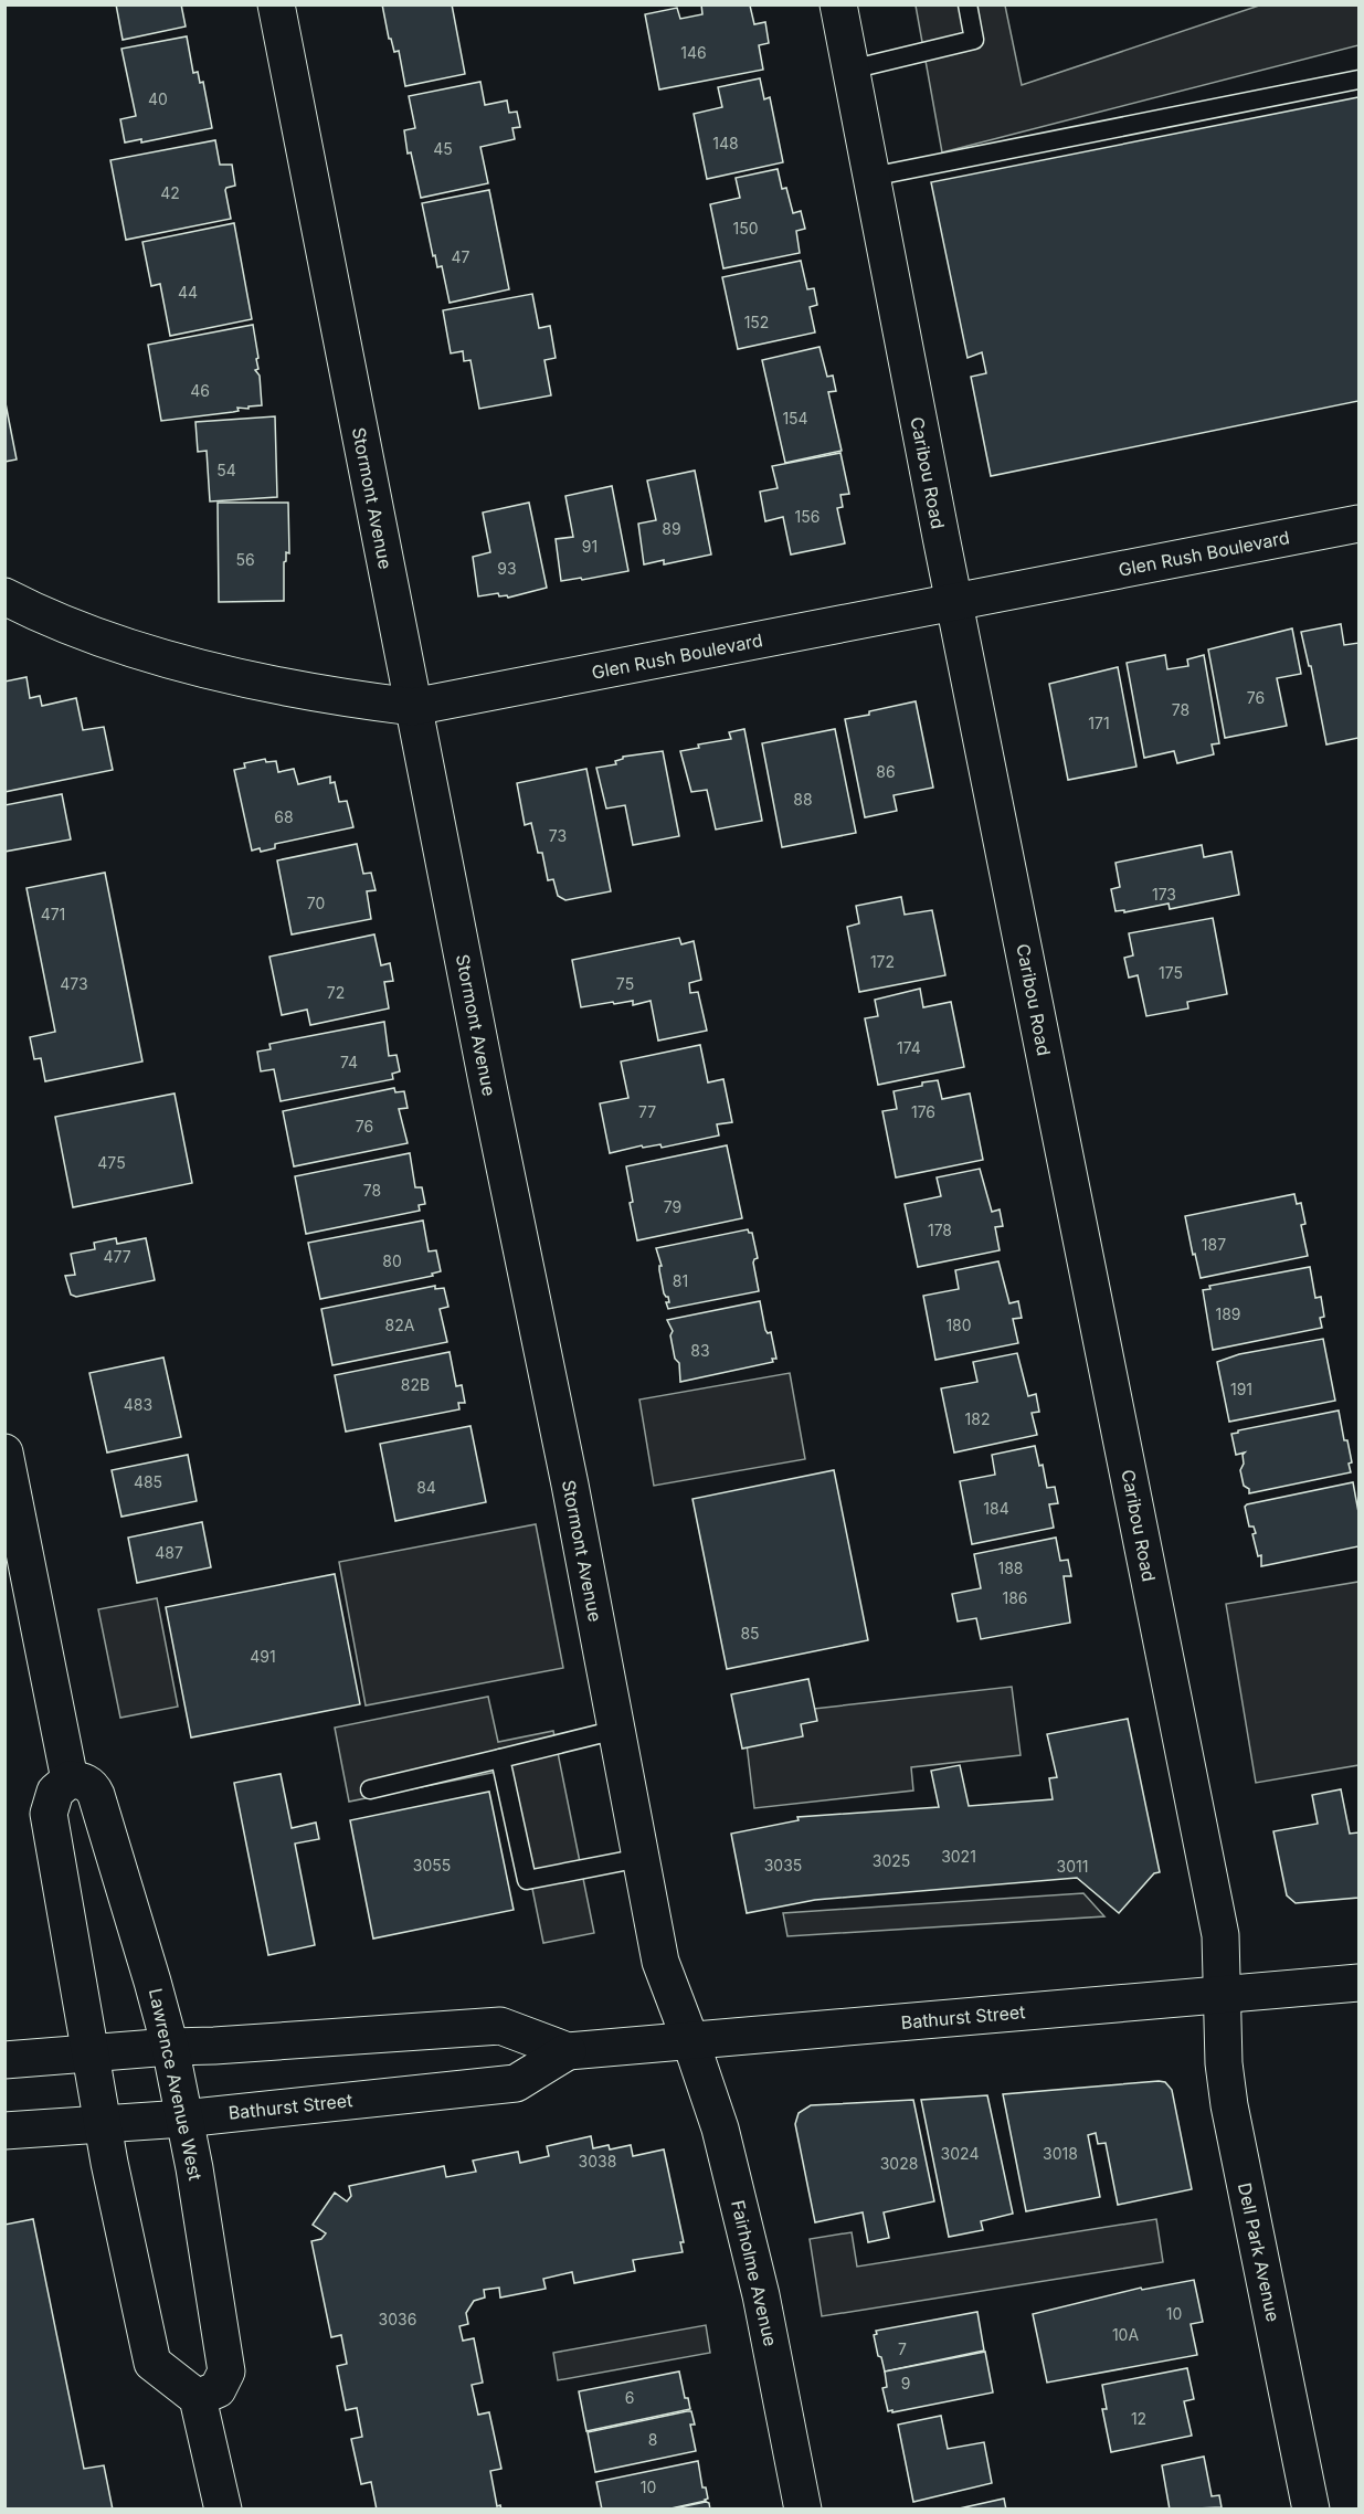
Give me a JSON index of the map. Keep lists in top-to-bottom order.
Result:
{
  "streets": {
    "street": [
      "Caribou Road",
      "Stormont Avenue",
      "Glen Rush Boulevard",
      "Bathurst Street",
      "Lawrence Avenue West",
      "Dell Park Avenue",
      "Fairholme Avenue"
    ]
  },
  "crossings": [
    ["Caribou Road", "Glen Rush Boulevard"],
    ["Caribou Road", "Bathurst Street"],
    ["Caribou Road", "Dell Park Avenue"],
    ["Stormont Avenue", "Glen Rush Boulevard"],
    ["Stormont Avenue", "Bathurst Street"],
    ["Stormont Avenue", "Fairholme Avenue"],
    ["Bathurst Street", "Lawrence Avenue West"],
    ["Bathurst Street", "Dell Park Avenue"],
    ["Bathurst Street", "Fairholme Avenue"]
  ],
  "house_numbers": [
    "146",
    "40",
    "148",
    "45",
    "42",
    "150",
    "47",
    "44",
    "152",
    "46",
    "154",
    "54",
    "156",
    "89",
    "91",
    "56",
    "93",
    "76",
    "78",
    "171",
    "86",
    "88",
    "68",
    "73",
    "173",
    "70",
    "471",
    "172",
    "175",
    "473",
    "75",
    "72",
    "174",
    "74",
    "77",
    "176",
    "76",
    "475",
    "78",
    "79",
    "178",
    "187",
    "477",
    "80",
    "81",
    "189",
    "82A",
    "180",
    "83",
    "82B",
    "191",
    "483",
    "182",
    "485",
    "84",
    "184",
    "487",
    "188",
    "186",
    "85",
    "491",
    "3021",
    "3025",
    "3055",
    "3035",
    "3011",
    "3024",
    "3018",
    "3038",
    "3028",
    "10",
    "3036",
    "10A",
    "7",
    "9",
    "6",
    "12",
    "8",
    "10"
  ]
}
